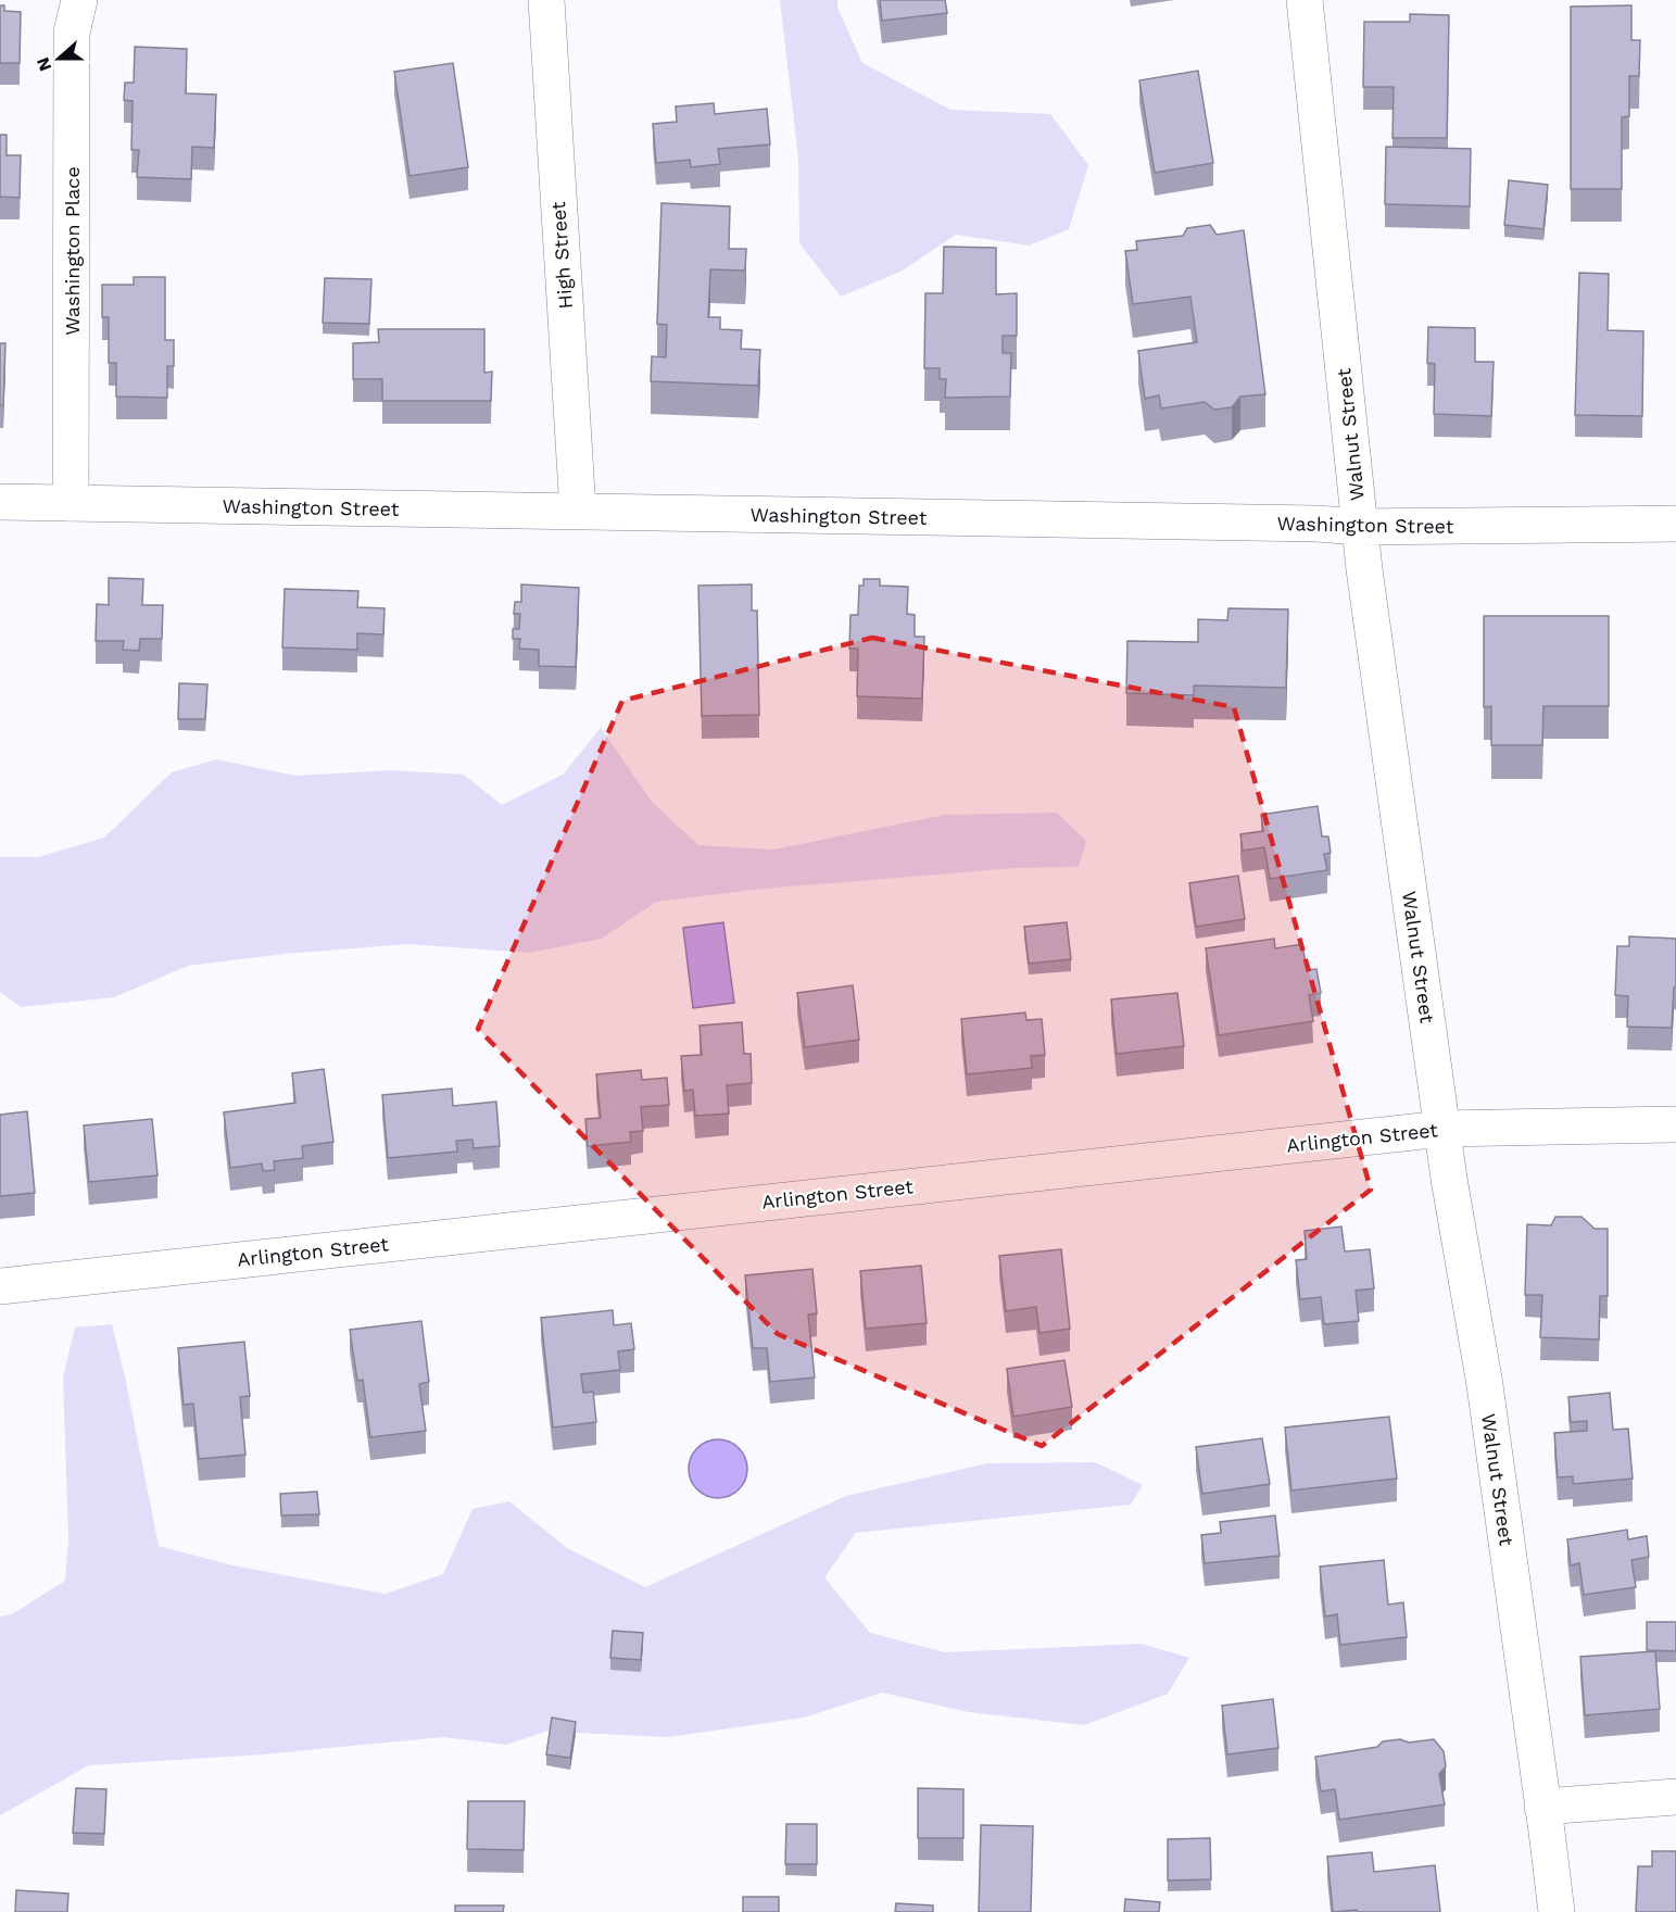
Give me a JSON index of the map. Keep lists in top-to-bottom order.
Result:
{
  "streets": {
    "street": [
      "Washington Place",
      "High Street",
      "Walnut Street",
      "Washington Street",
      "Arlington Street"
    ]
  },
  "crossings": [
    ["Washington Place", "Washington Street"],
    ["High Street", "Washington Street"],
    ["Walnut Street", "Washington Street"],
    ["Walnut Street", "Arlington Street"]
  ],
  "north": "left"
}
